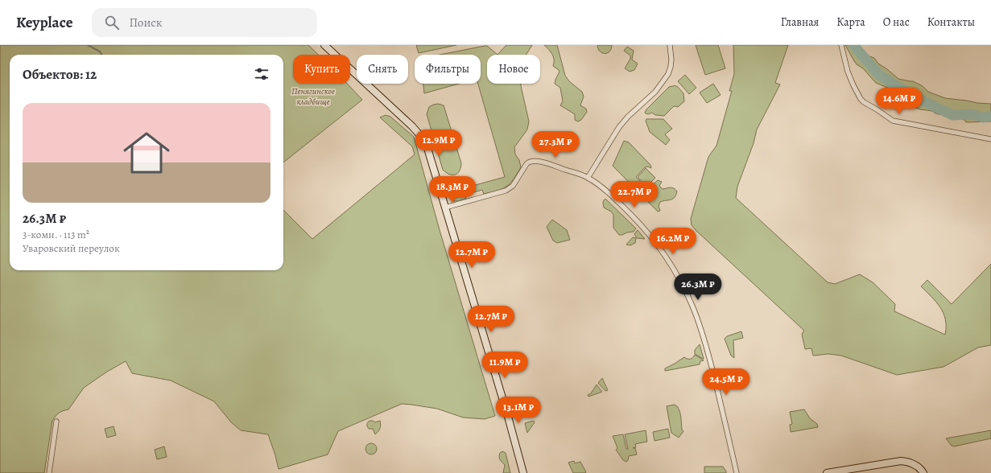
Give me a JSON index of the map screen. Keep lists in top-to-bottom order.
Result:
{
  "parks": ["Пенягинское кладбище"],
  "page": {
    "header": "Keyplace",
    "search": "Поиск",
    "nav": [
      "Главная",
      "Карта",
      "О нас",
      "Контакты"
    ],
    "chip": [
      "Купить",
      "Снять",
      "Фильтры",
      "Новое"
    ],
    "heading": "Объектов: 12",
    "price": [
      "14.6M ₽",
      "12.9M ₽",
      "27.3M ₽",
      "18.3M ₽",
      "22.7M ₽",
      "16.2M ₽",
      "12.7M ₽",
      "26.3M ₽",
      "12.7M ₽",
      "11.9M ₽",
      "24.5M ₽",
      "13.1M ₽"
    ],
    "list": [
      {
        "name": "26.3M ₽",
        "note": "3-комн. · 113 m² · Уваровский переулок"
      }
    ]
  }
}
